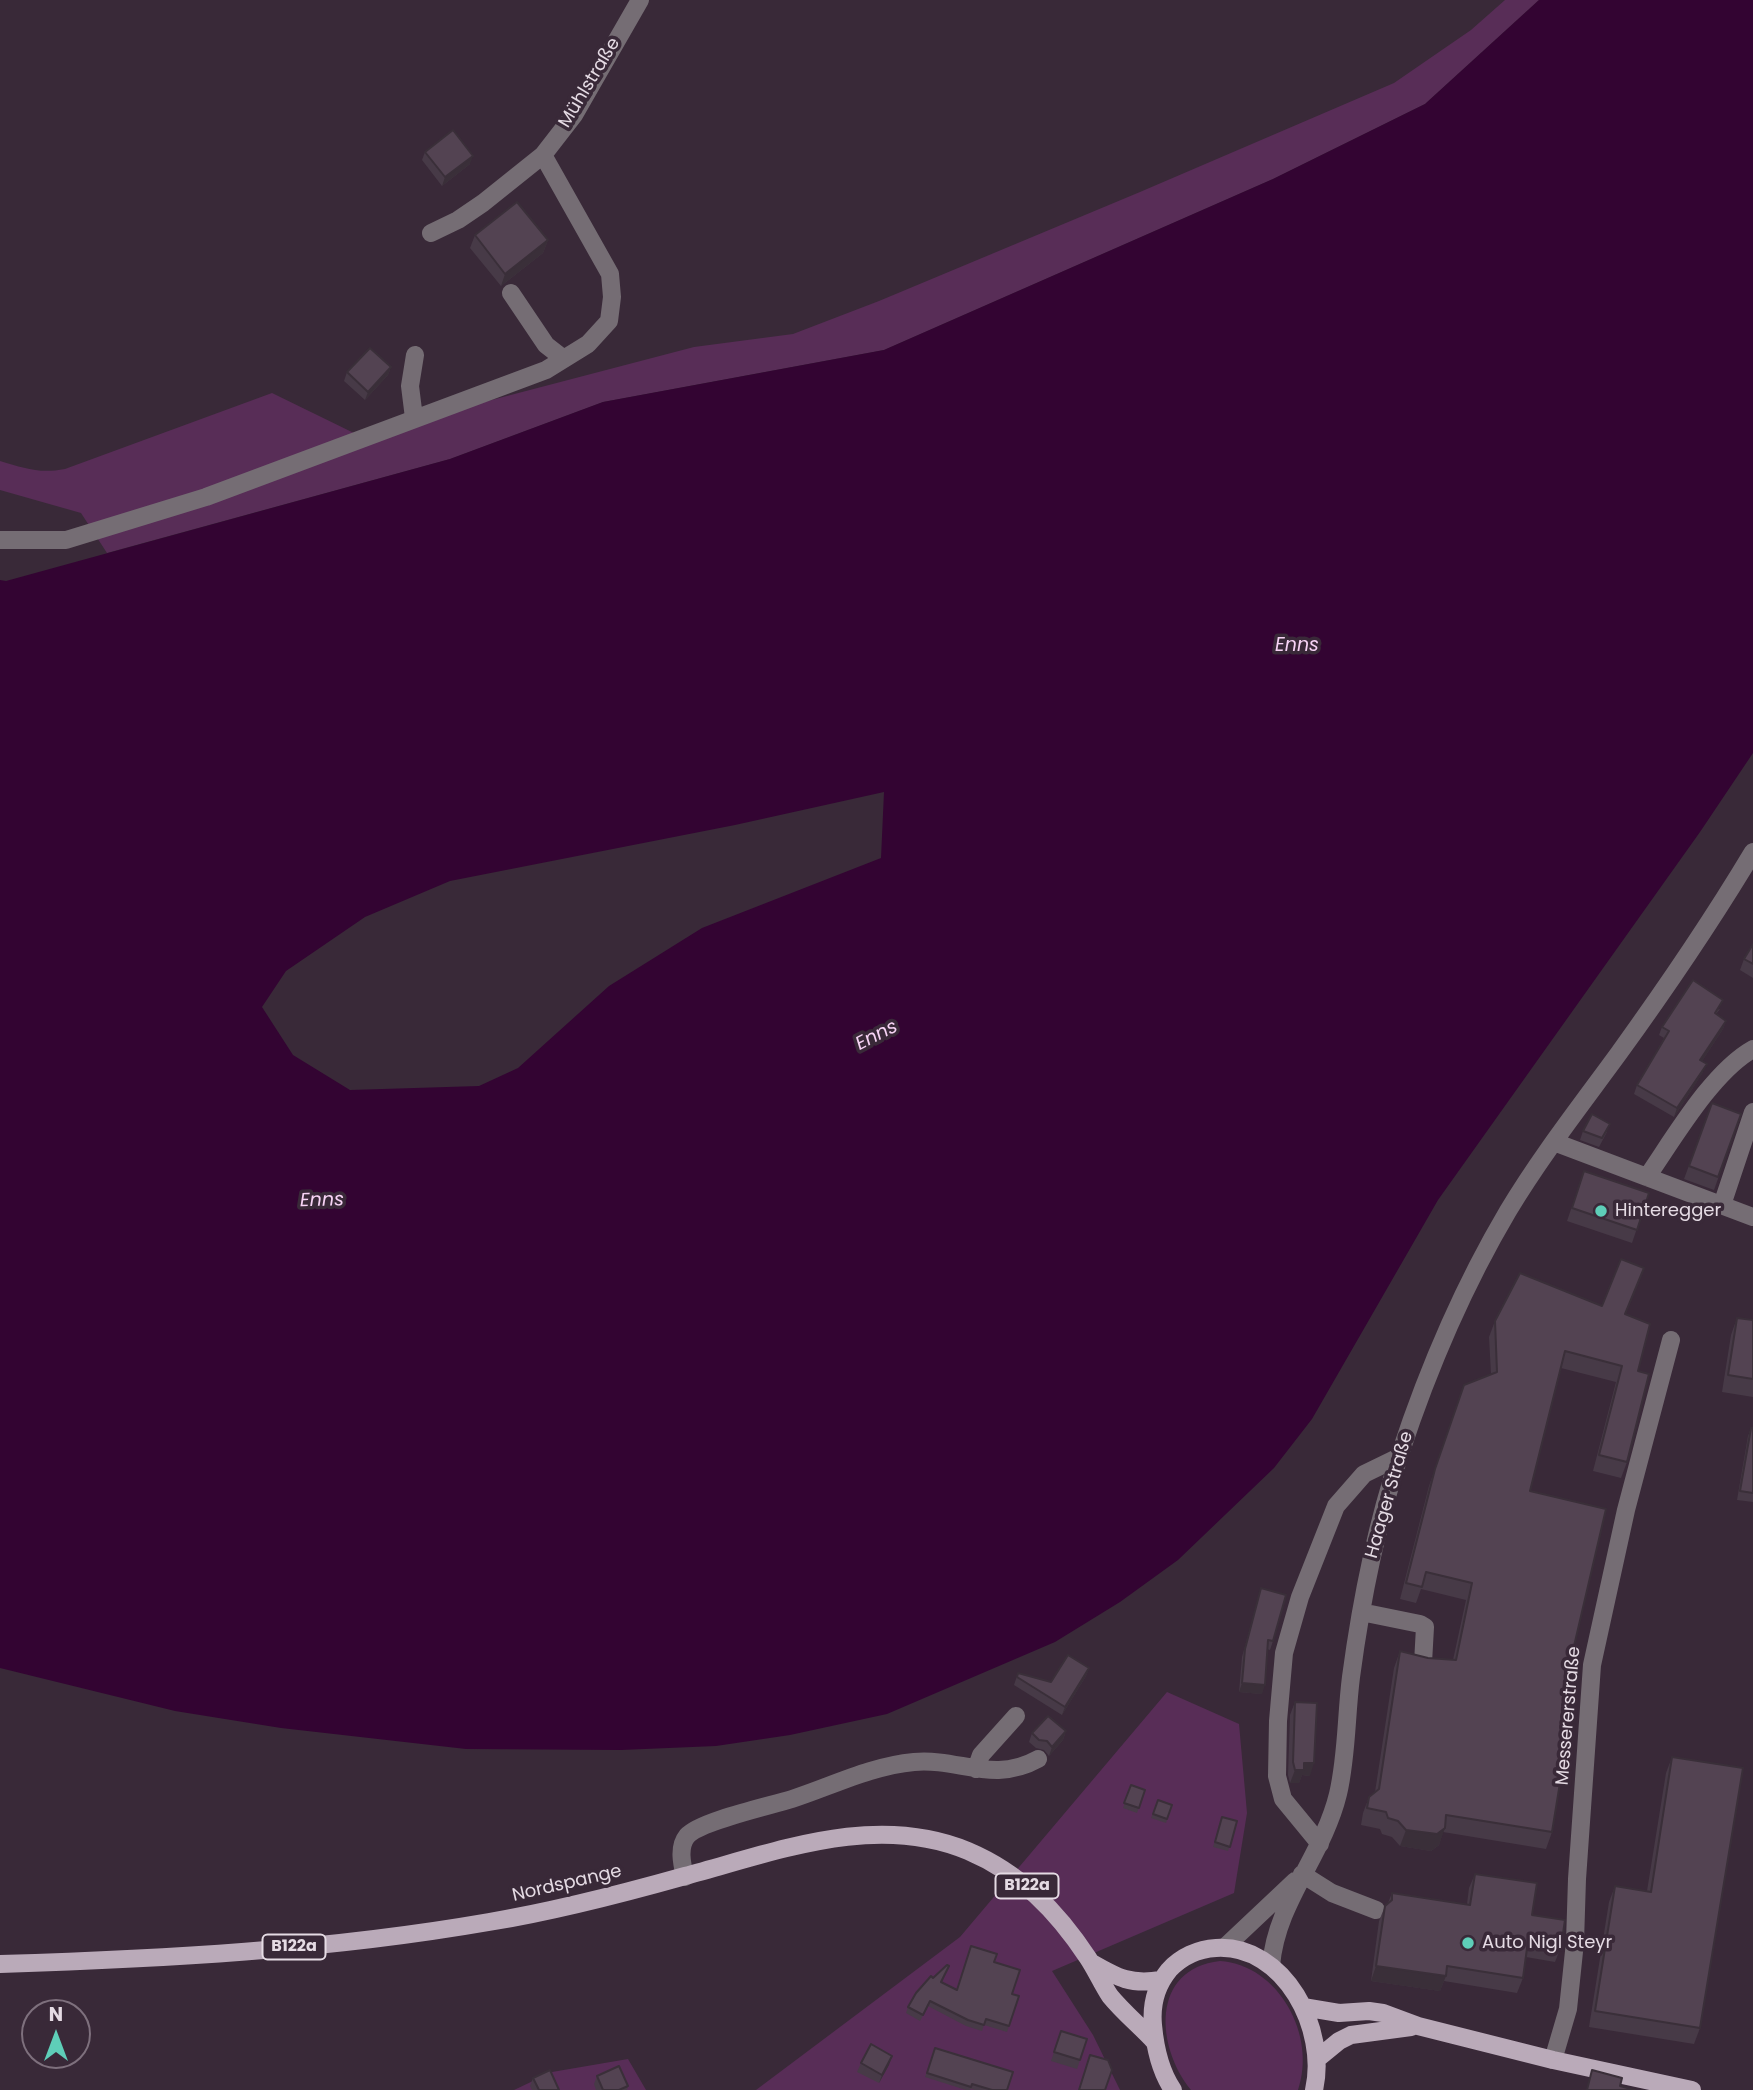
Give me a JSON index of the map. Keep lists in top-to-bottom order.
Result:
{
  "streets": {
    "main road": ["Nordspange", "B122a"],
    "street": ["Mühlstraße", "Haager Straße", "Messererstraße"]
  },
  "crossings": [
    ["Nordspange", "B122a"]
  ],
  "water": ["Enns"],
  "places": ["Hinteregger", "Auto Nigl Steyr"],
  "north": "top"
}
